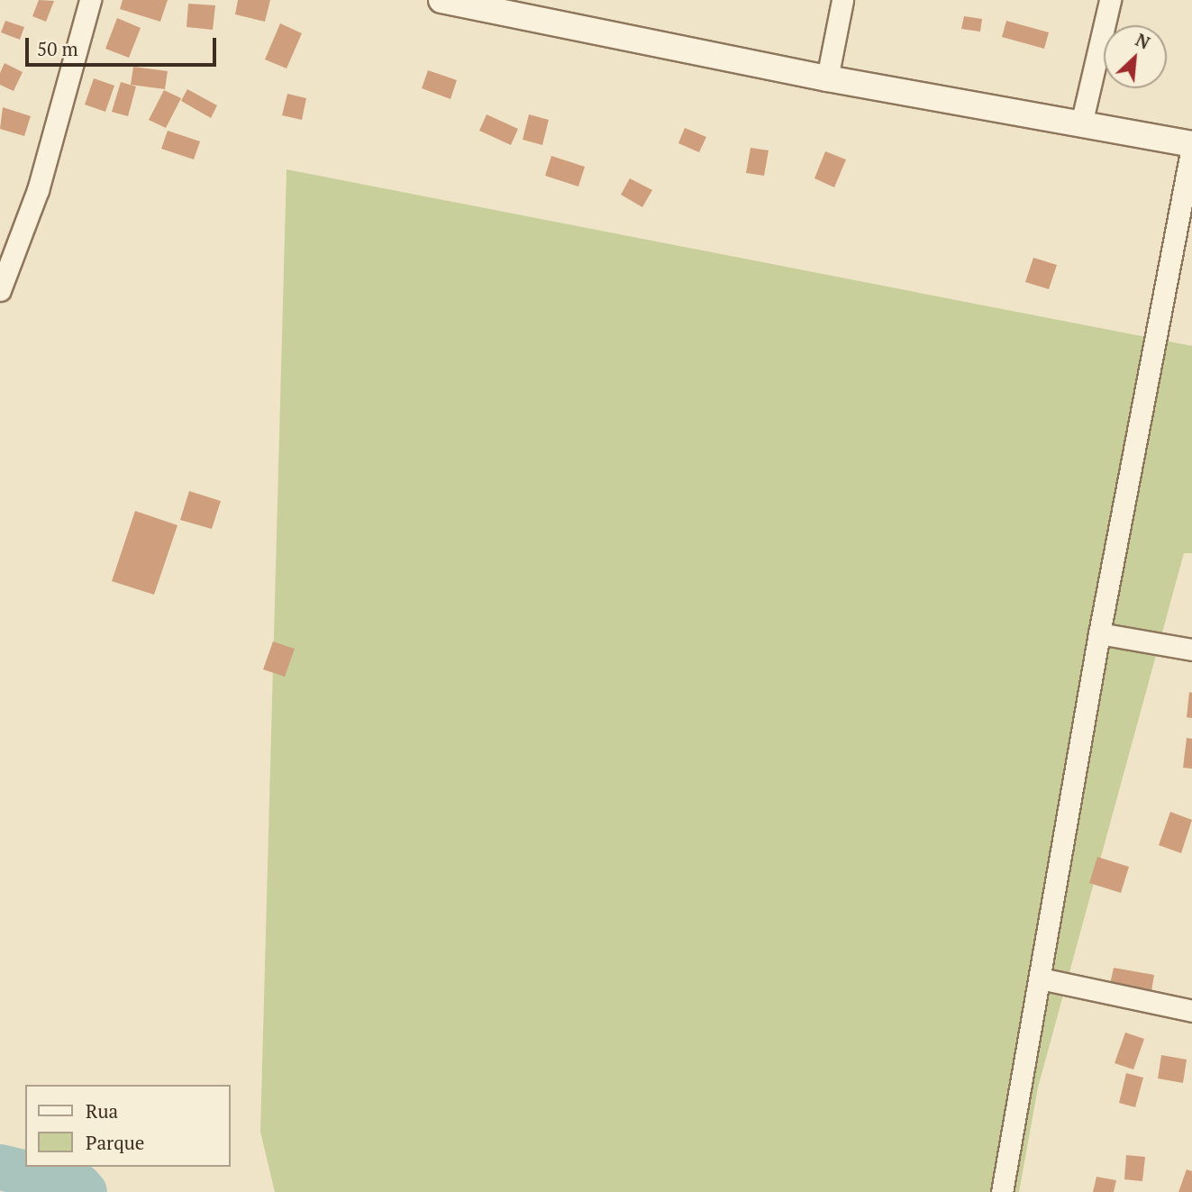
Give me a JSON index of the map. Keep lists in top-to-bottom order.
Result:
{
  "legend": ["Rua", "Parque"],
  "scale_bar": "50 m",
  "north": "top right"
}
